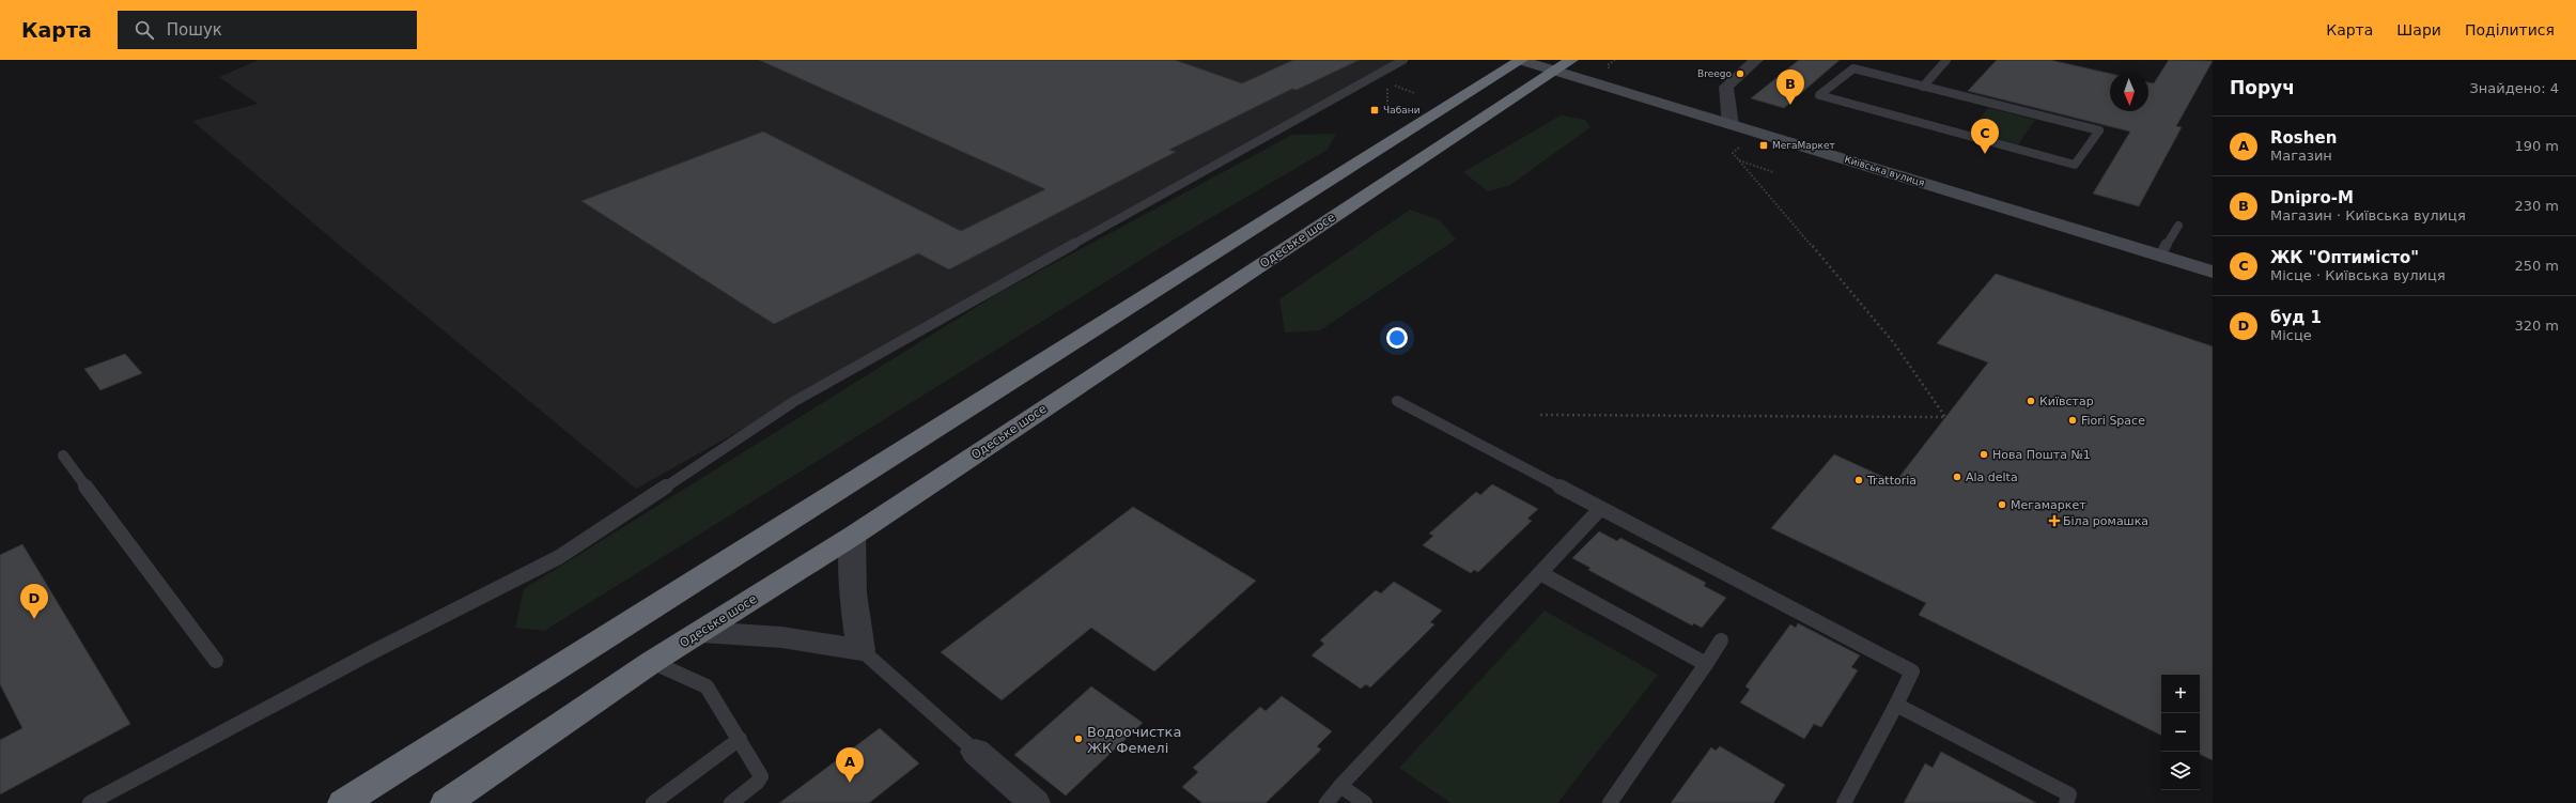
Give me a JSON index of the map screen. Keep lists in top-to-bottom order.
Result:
{
  "streets": {
    "highway": ["Одеське шосе"],
    "street": ["Київська вулиця"]
  },
  "crossings": [
    ["Київська вулиця", "Одеське шосе"]
  ],
  "places": {
    "other": [
      "Breego",
      "Київстар",
      "Fiori Space",
      "Нова Пошта №1",
      "Ala delta",
      "Trattoria",
      "Мегамаркет",
      "Водоочистка ЖК Фемелі"
    ],
    "transit": ["Чабани", "МегаМаркет"],
    "health": ["Біла ромашка"]
  },
  "north": "bottom",
  "page": {
    "header": "Карта",
    "search": "Пошук",
    "nav": ["Карта", "Шари", "Поділитися"],
    "heading": ["Поруч", "Знайдено: 4"],
    "pins": [
      "B",
      "C",
      "D",
      "A"
    ],
    "list": [
      {
        "mark": "A",
        "name": "Roshen",
        "note": "Магазин",
        "value": "190 m"
      },
      {
        "mark": "B",
        "name": "Dnipro-M",
        "note": "Магазин · Київська вулиця",
        "value": "230 m"
      },
      {
        "mark": "C",
        "name": "ЖК \"Оптимісто\"",
        "note": "Місце · Київська вулиця",
        "value": "250 m"
      },
      {
        "mark": "D",
        "name": "буд 1",
        "note": "Місце",
        "value": "320 m"
      }
    ],
    "map_buttons": ["+", "−"]
  }
}
